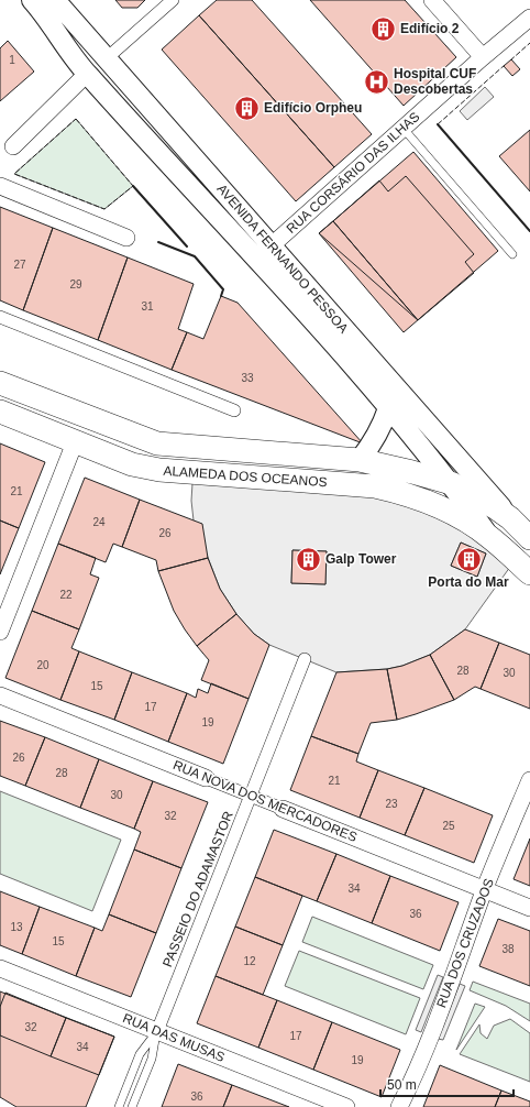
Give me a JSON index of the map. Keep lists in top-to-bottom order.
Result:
{
  "streets": {
    "main road": ["ALAMEDA DOS OCEANOS"],
    "street": [
      "RUA CORSÁRIO DAS ILHAS",
      "AVENIDA FERNANDO PESSOA",
      "RUA NOVA DOS MERCADORES",
      "PASSEIO DO ADAMASTOR",
      "RUA DOS CRUZADOS",
      "RUA DAS MUSAS"
    ]
  },
  "crossings": [
    ["RUA CORSÁRIO DAS ILHAS", "AVENIDA FERNANDO PESSOA"],
    ["AVENIDA FERNANDO PESSOA", "ALAMEDA DOS OCEANOS"],
    ["RUA NOVA DOS MERCADORES", "PASSEIO DO ADAMASTOR"],
    ["RUA NOVA DOS MERCADORES", "RUA DOS CRUZADOS"],
    ["PASSEIO DO ADAMASTOR", "RUA DAS MUSAS"]
  ],
  "places": {
    "building": [
      "Edifício 2",
      "Edifício Orpheu",
      "Galp Tower",
      "Porta do Mar"
    ],
    "hospital": ["Hospital CUF Descobertas"]
  },
  "house_numbers": [
    "1",
    "27",
    "29",
    "31",
    "33",
    "21",
    "24",
    "26",
    "22",
    "20",
    "28",
    "30",
    "15",
    "17",
    "19",
    "26",
    "28",
    "21",
    "30",
    "23",
    "32",
    "25",
    "34",
    "36",
    "13",
    "15",
    "38",
    "12",
    "32",
    "17",
    "34",
    "19",
    "36"
  ],
  "scale_bar": "50 m"
}
